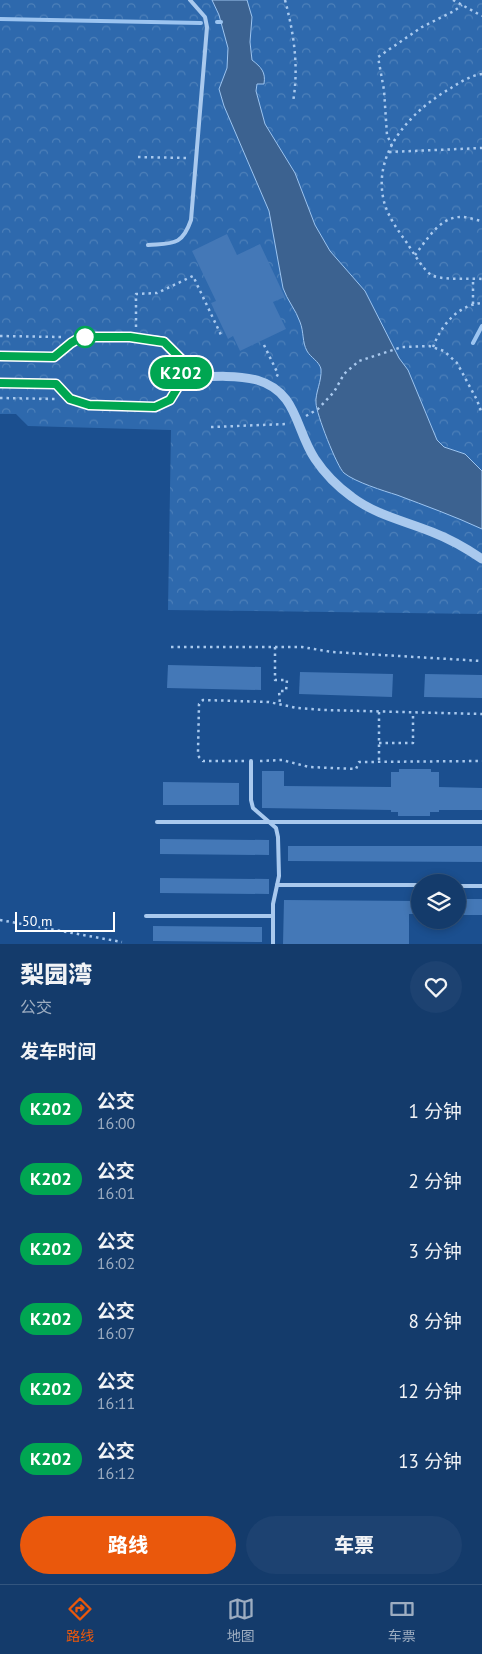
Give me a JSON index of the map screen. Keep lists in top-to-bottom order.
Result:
{
  "lines": ["bus line K202"],
  "scale_bar": "50 m",
  "page": {
    "on_map": "K202",
    "scale": "50 m",
    "heading": [
      ["梨园湾", "公交"],
      "发车时间"
    ],
    "list": [
      {
        "mark": "K202",
        "name": "公交",
        "note": "16:00",
        "value": "1 分钟"
      },
      {
        "mark": "K202",
        "name": "公交",
        "note": "16:01",
        "value": "2 分钟"
      },
      {
        "mark": "K202",
        "name": "公交",
        "note": "16:02",
        "value": "3 分钟"
      },
      {
        "mark": "K202",
        "name": "公交",
        "note": "16:07",
        "value": "8 分钟"
      },
      {
        "mark": "K202",
        "name": "公交",
        "note": "16:11",
        "value": "12 分钟"
      },
      {
        "mark": "K202",
        "name": "公交",
        "note": "16:12",
        "value": "13 分钟"
      }
    ],
    "buttons": ["路线", "车票"],
    "tabs": ["路线", "地图", "车票"]
  }
}
